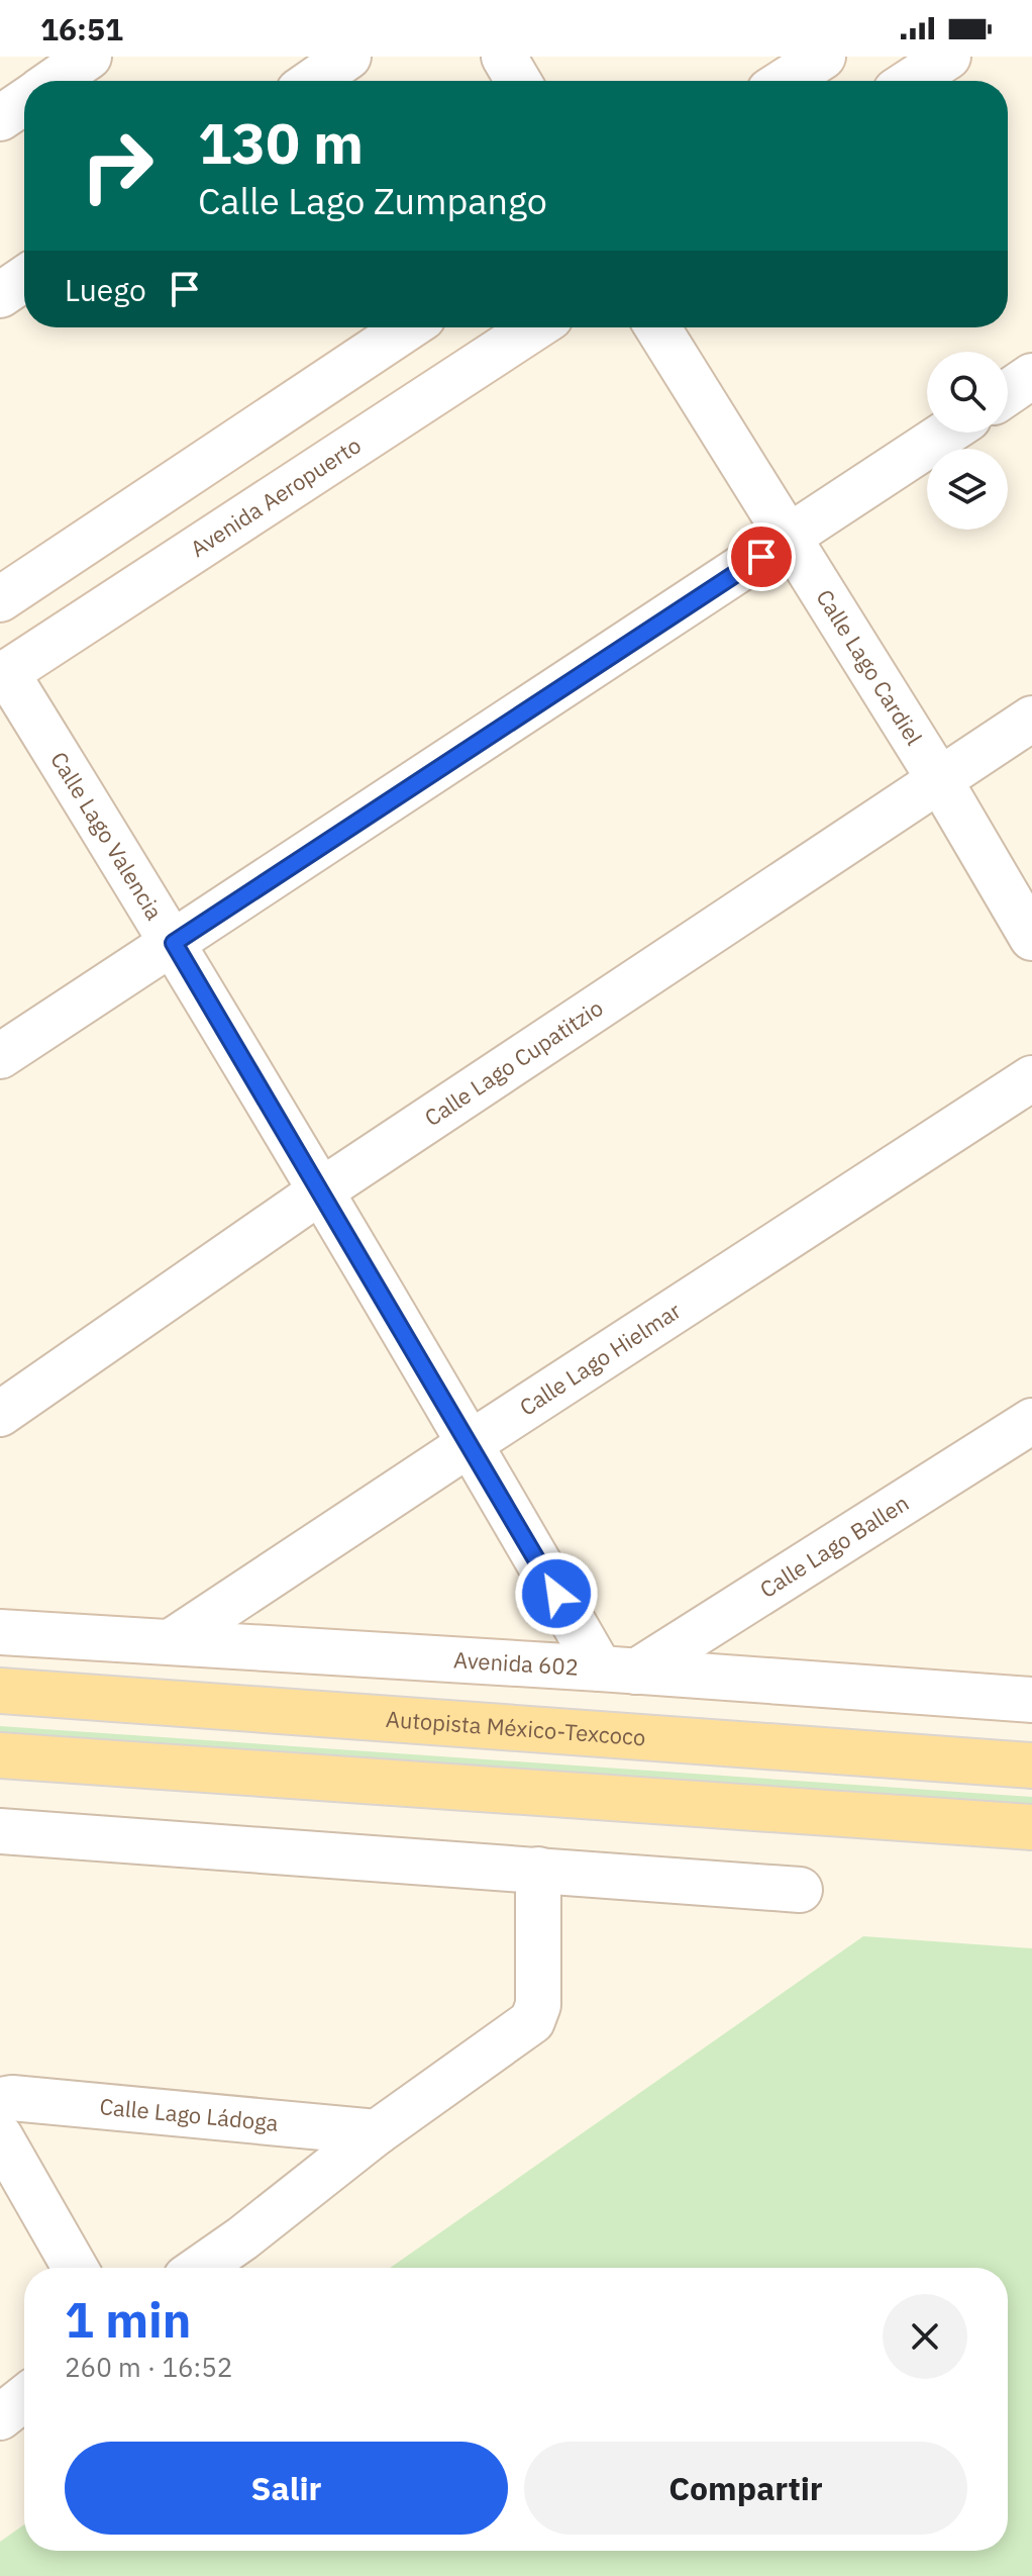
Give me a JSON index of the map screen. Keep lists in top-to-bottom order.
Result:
{
  "streets": {
    "main road": ["Autopista México-Texcoco"],
    "street": [
      "Avenida Aeropuerto",
      "Calle Lago Cardiel",
      "Calle Lago Valencia",
      "Calle Lago Cupatitzio",
      "Calle Lago Hielmar",
      "Calle Lago Ballen",
      "Avenida 602",
      "Calle Lago Ládoga"
    ]
  },
  "crossings": [
    ["Avenida Aeropuerto", "Calle Lago Valencia"],
    ["Calle Lago Cardiel", "Calle Lago Cupatitzio"],
    ["Calle Lago Valencia", "Calle Lago Cupatitzio"],
    ["Calle Lago Valencia", "Calle Lago Hielmar"],
    ["Calle Lago Valencia", "Calle Lago Ballen"],
    ["Calle Lago Valencia", "Avenida 602"],
    ["Calle Lago Hielmar", "Avenida 602"],
    ["Calle Lago Ballen", "Avenida 602"]
  ],
  "page": {
    "status": "16:51",
    "turn": ["130 m", "Calle Lago Zumpango"],
    "then": "Luego",
    "heading": ["1 min", "260 m · 16:52"],
    "buttons": ["Salir", "Compartir"]
  }
}
